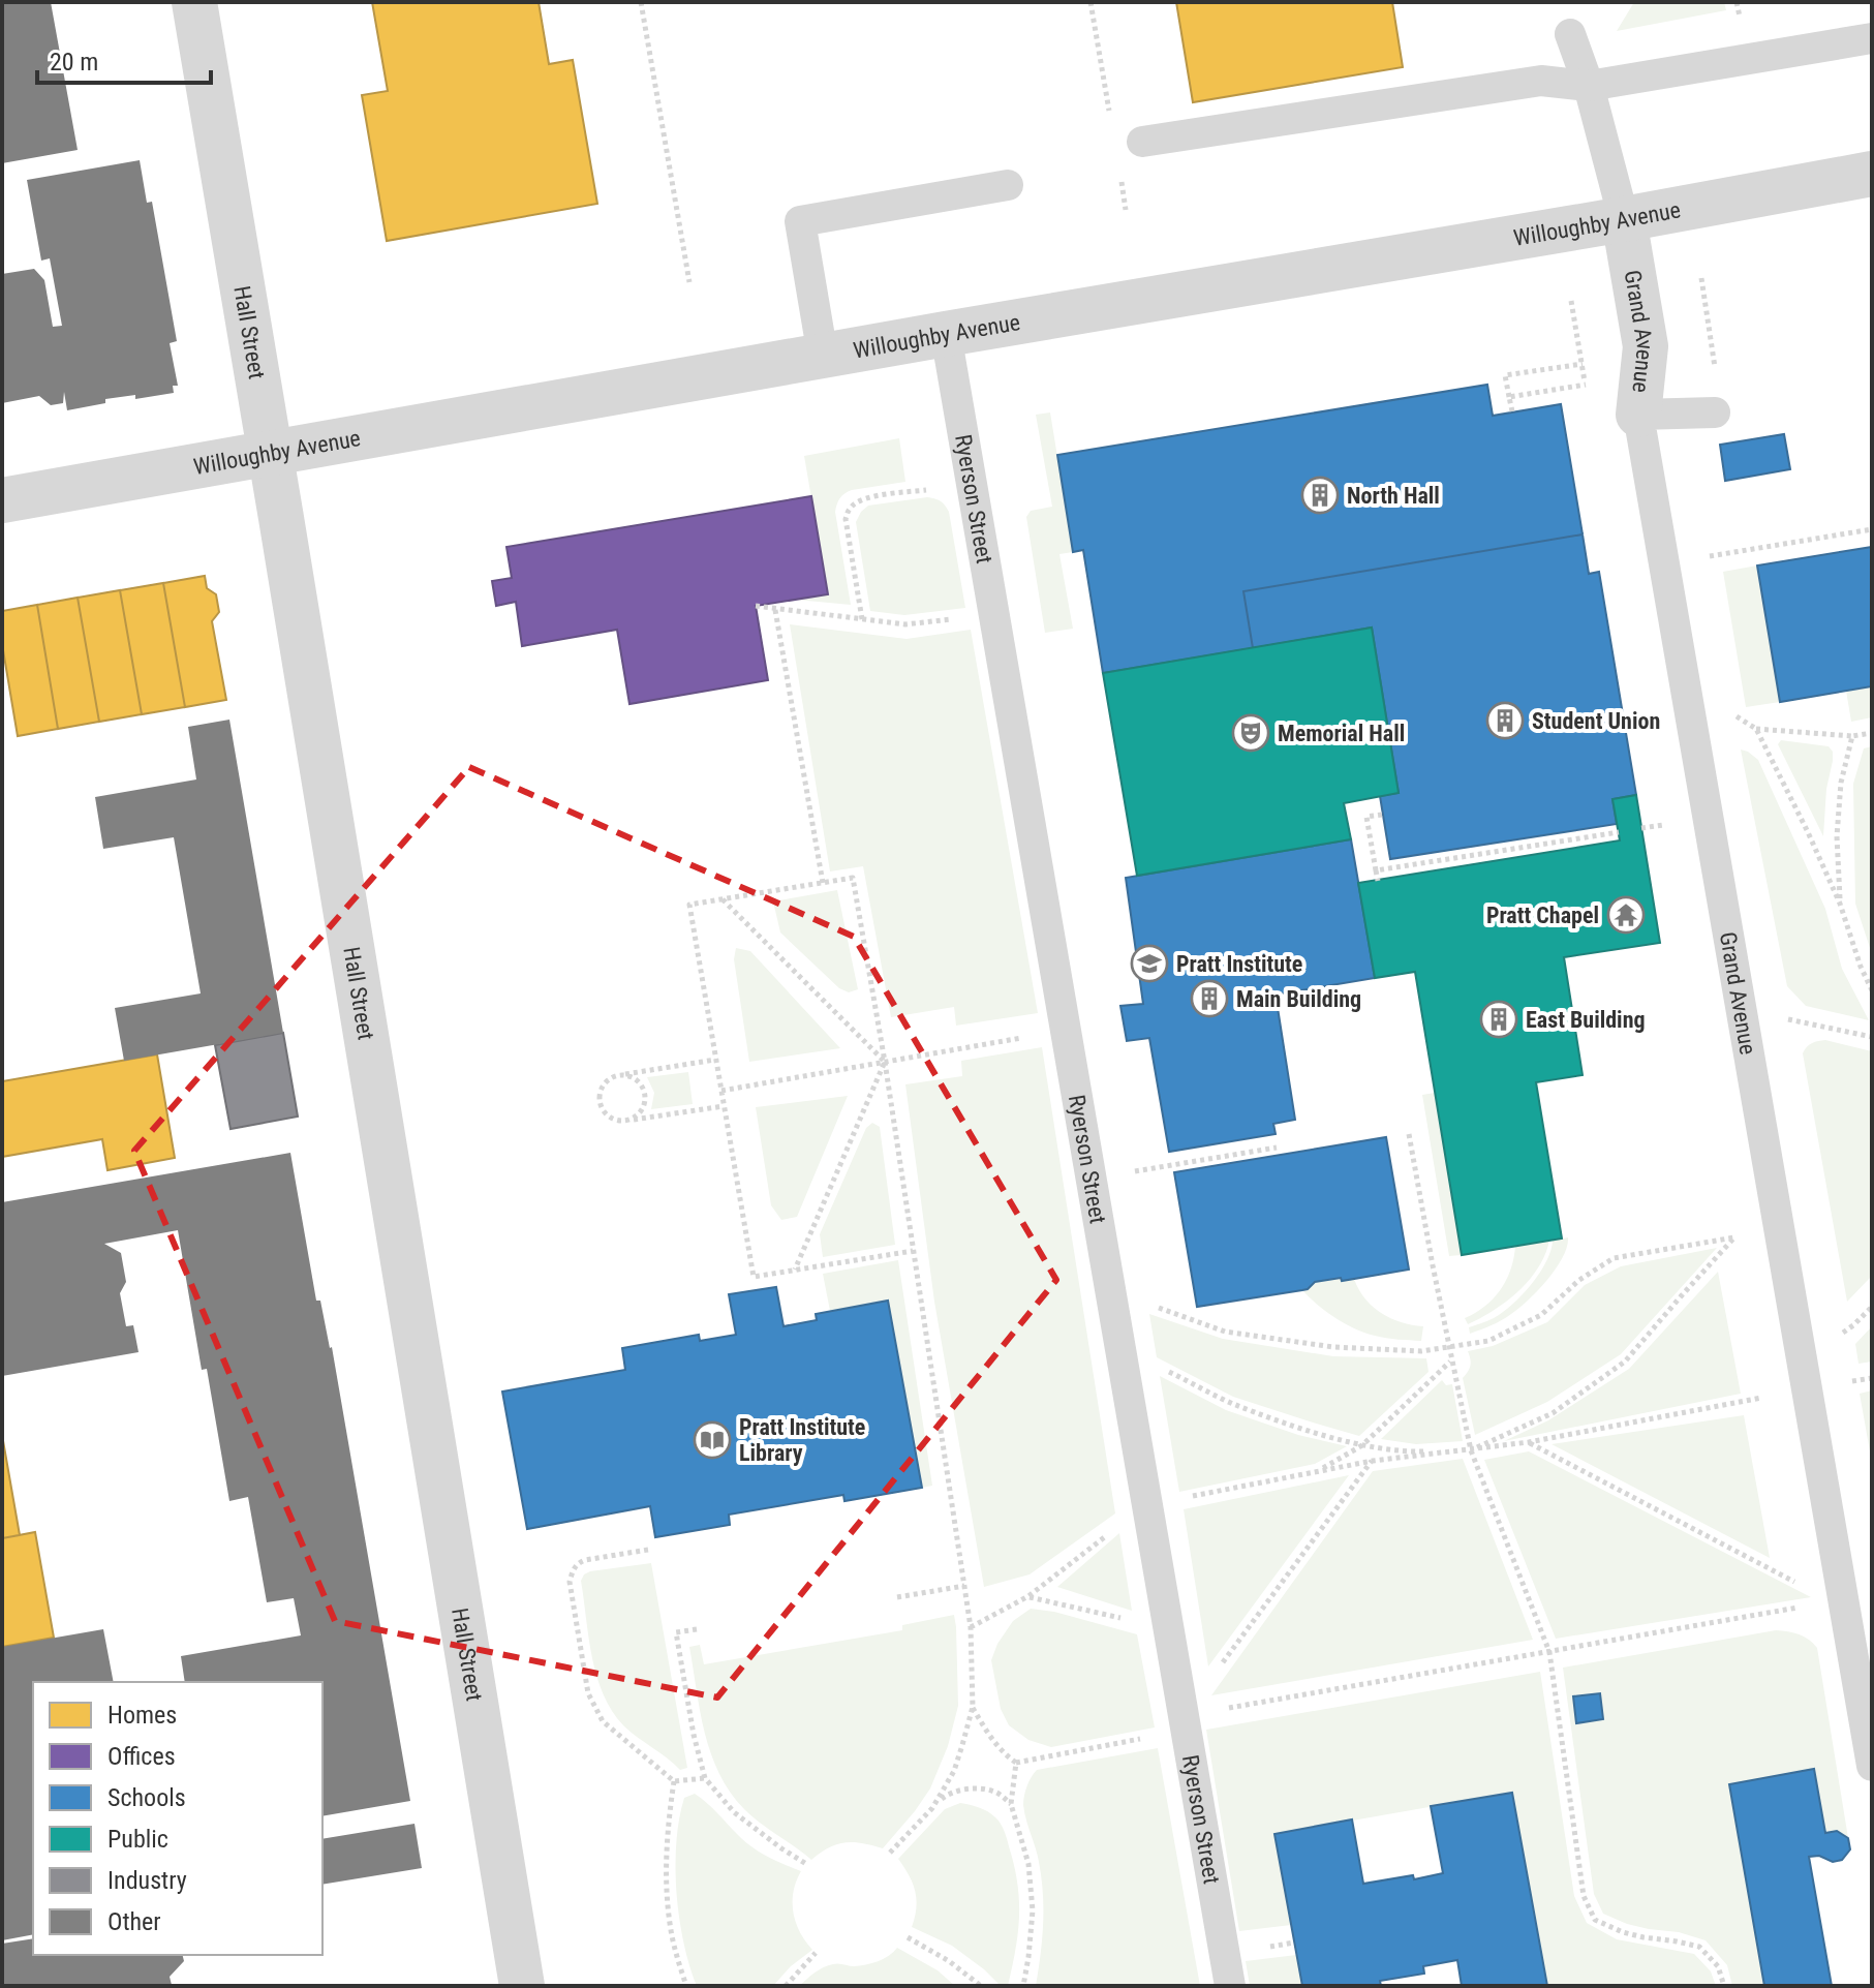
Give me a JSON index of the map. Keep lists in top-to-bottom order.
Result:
{
  "streets": {
    "street": ["Willoughby Avenue", "Grand Avenue", "Hall Street"],
    "lane": ["Ryerson Street"]
  },
  "crossings": [
    ["Willoughby Avenue", "Grand Avenue"],
    ["Willoughby Avenue", "Hall Street"],
    ["Willoughby Avenue", "Ryerson Street"]
  ],
  "places": {
    "building": [
      "North Hall",
      "Student Union",
      "Main Building",
      "East Building"
    ],
    "theatre": ["Memorial Hall"],
    "temple": ["Pratt Chapel"],
    "school or university": ["Pratt Institute"],
    "library": ["Pratt Institute Library"]
  },
  "legend": [
    "Homes",
    "Offices",
    "Schools",
    "Public",
    "Industry",
    "Other"
  ],
  "scale_bar": "20 m"
}
